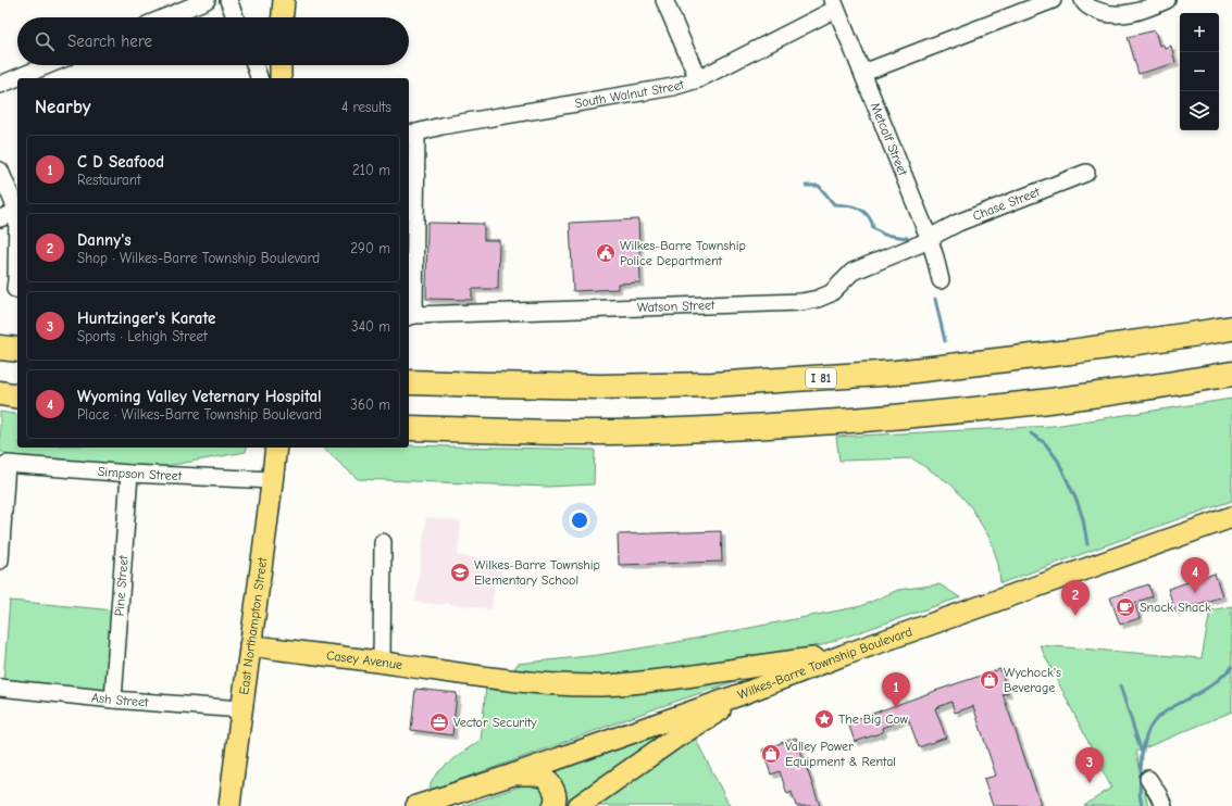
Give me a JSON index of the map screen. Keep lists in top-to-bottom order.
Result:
{
  "streets": {
    "highway": ["I 81"],
    "main road": ["East Northampton Street", "Casey Avenue", "Wilkes-Barre Township Boulevard"],
    "street": [
      "South Walnut Street",
      "Metcalf Street",
      "Chase Street",
      "Watson Street",
      "Simpson Street",
      "Pine Street",
      "Ash Street"
    ]
  },
  "crossings": [
    ["South Walnut Street", "Metcalf Street"],
    ["Metcalf Street", "Chase Street"],
    ["Metcalf Street", "Watson Street"],
    ["Chase Street", "Watson Street"],
    ["Simpson Street", "Pine Street"],
    ["Simpson Street", "East Northampton Street"],
    ["Pine Street", "Ash Street"],
    ["East Northampton Street", "Casey Avenue"],
    ["East Northampton Street", "Ash Street"],
    ["Casey Avenue", "Wilkes-Barre Township Boulevard"]
  ],
  "places": {
    "public building": ["Wilkes-Barre Township Police Department"],
    "school or university": ["Wilkes-Barre Township Elementary School"],
    "cafe": ["Snack Shack"],
    "shop": ["Wychock's Beverage", "Valley Power Equipment & Rental"],
    "place": ["The Big Cow"],
    "office": ["Vector Security"]
  },
  "page": {
    "map_buttons": ["+", "−"],
    "search": "Search here",
    "heading": ["Nearby", "4 results"],
    "list": [
      {
        "mark": "1",
        "name": "C D Seafood",
        "note": "Restaurant",
        "value": "210 m"
      },
      {
        "mark": "2",
        "name": "Danny's",
        "note": "Shop · Wilkes-Barre Township Boulevard",
        "value": "290 m"
      },
      {
        "mark": "3",
        "name": "Huntzinger's Karate",
        "note": "Sports · Lehigh Street",
        "value": "340 m"
      },
      {
        "mark": "4",
        "name": "Wyoming Valley Veternary Hospital",
        "note": "Place · Wilkes-Barre Township Boulevard",
        "value": "360 m"
      }
    ],
    "pins": [
      "4",
      "2",
      "1",
      "3"
    ]
  }
}
